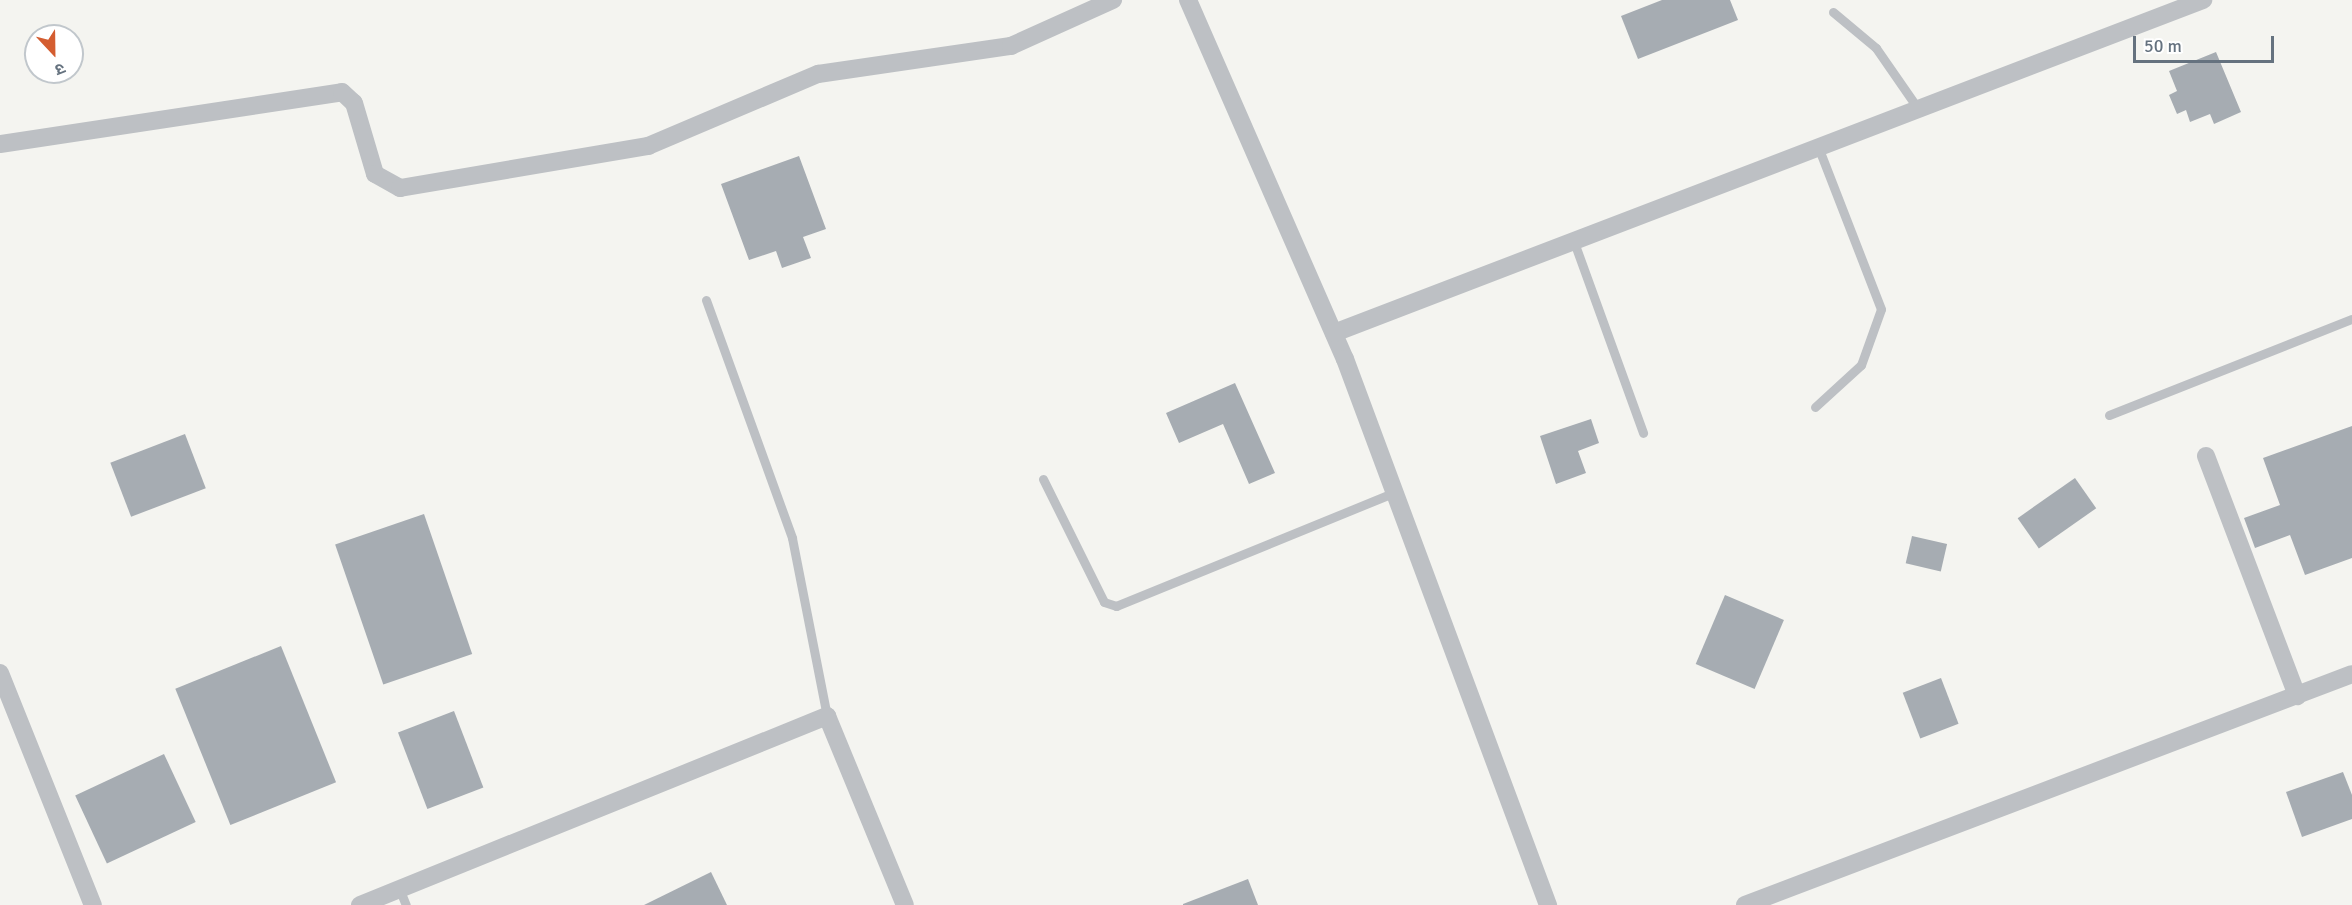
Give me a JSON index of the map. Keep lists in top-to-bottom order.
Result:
{
  "scale_bar": "50 m",
  "north": "bottom"
}
